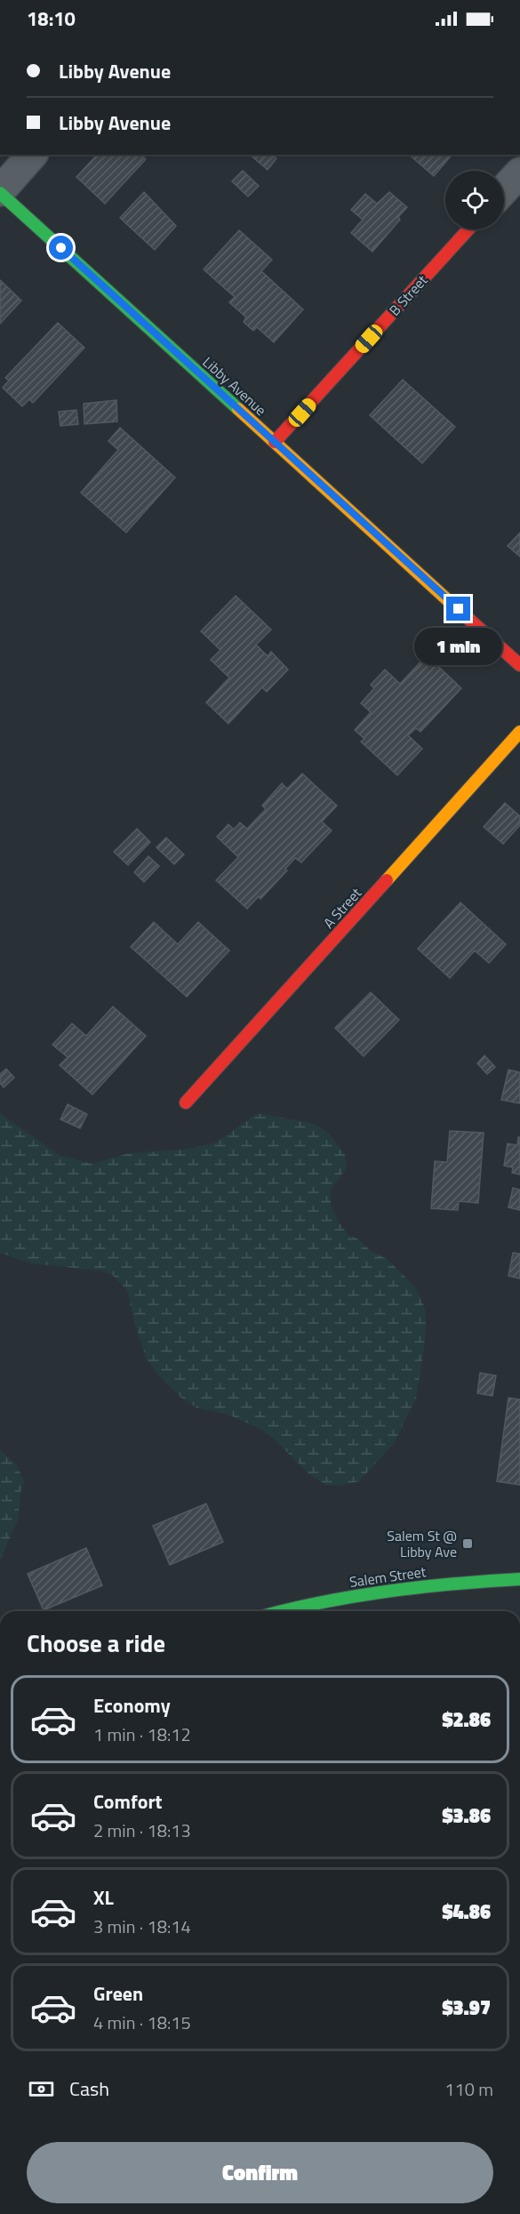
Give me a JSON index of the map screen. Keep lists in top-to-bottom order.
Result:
{
  "streets": {
    "street": [
      "B Street",
      "Libby Avenue",
      "A Street",
      "Salem Street"
    ]
  },
  "crossings": [
    ["B Street", "Libby Avenue"]
  ],
  "places": {
    "transit": ["Salem St @ Libby Ave"]
  },
  "page": {
    "status": "18:10",
    "banner": ["Libby Avenue", "Libby Avenue"],
    "bubble": "1 min",
    "heading": "Choose a ride",
    "list": [
      {
        "name": "Economy",
        "note": "1 min · 18:12",
        "value": "$2.86"
      },
      {
        "name": "Comfort",
        "note": "2 min · 18:13",
        "value": "$3.86"
      },
      {
        "name": "XL",
        "note": "3 min · 18:14",
        "value": "$4.86"
      },
      {
        "name": "Green",
        "note": "4 min · 18:15",
        "value": "$3.97"
      }
    ],
    "pay": ["Cash", "110 m"],
    "buttons": "Confirm"
  }
}
